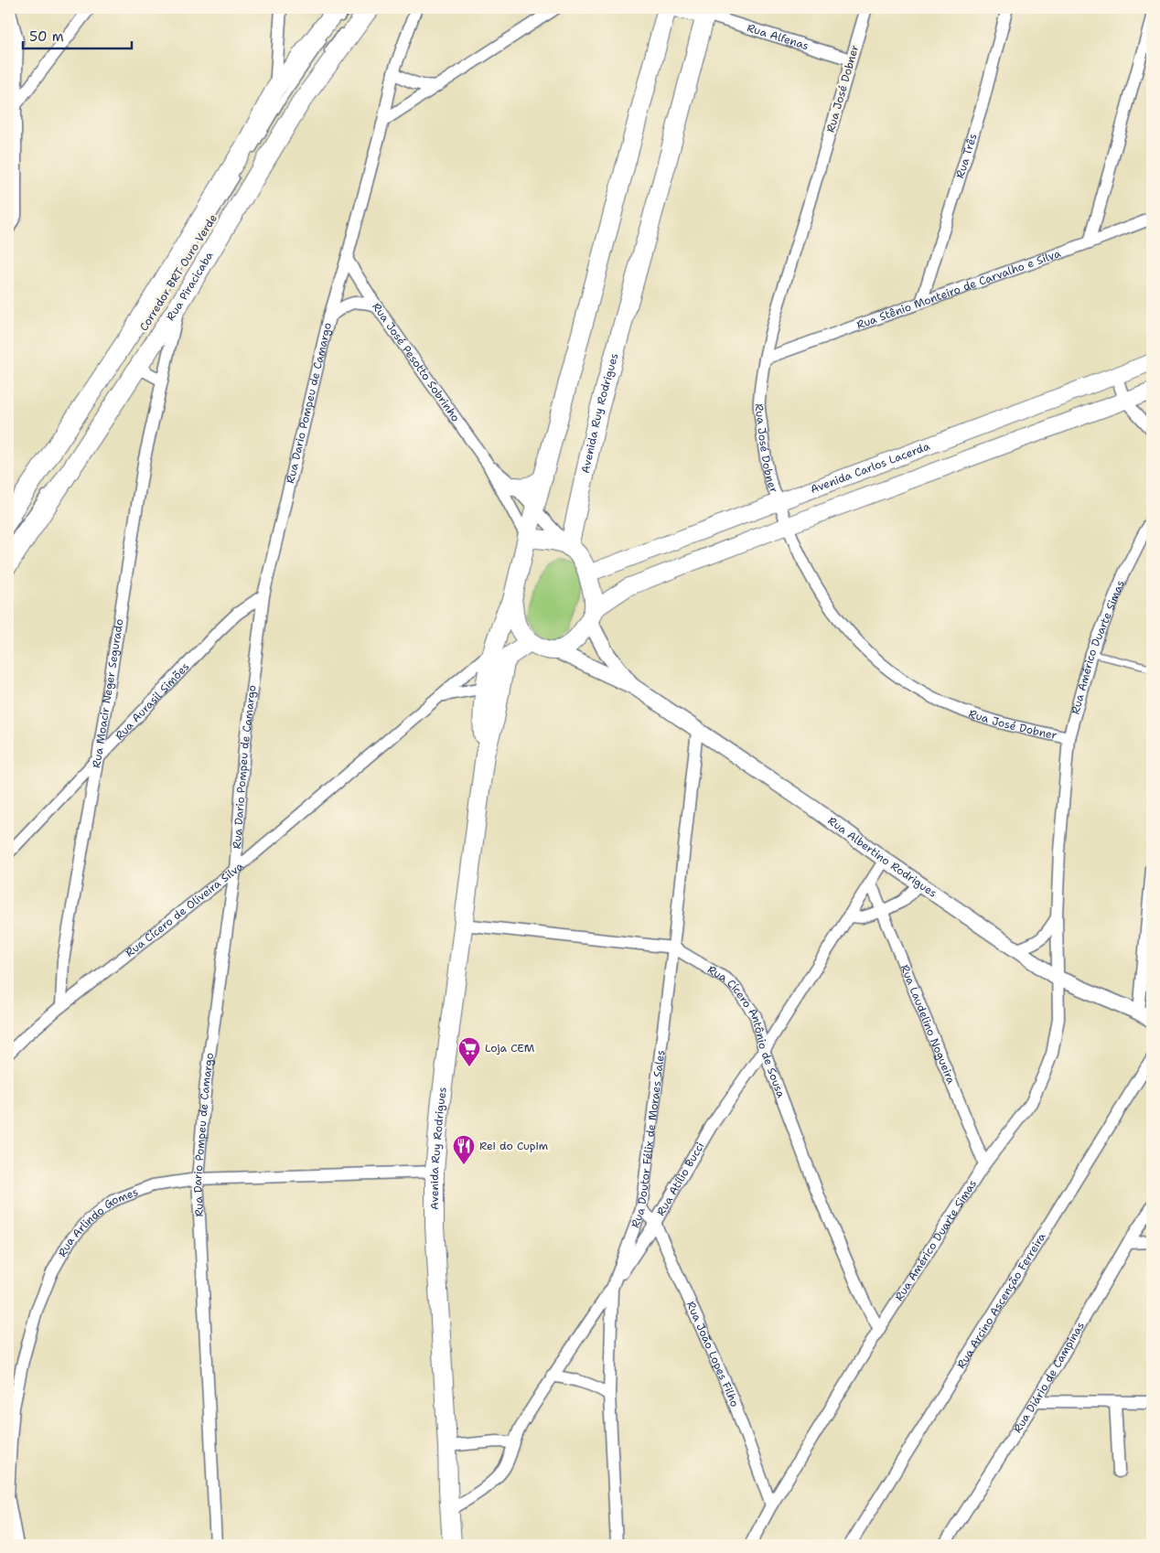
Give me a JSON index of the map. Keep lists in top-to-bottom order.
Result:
{
  "streets": {
    "main road": ["Rua Piracicaba", "Avenida Ruy Rodrigues", "Avenida Carlos Lacerda"],
    "street": [
      "Rua Alfenas",
      "Rua José Dobner",
      "Rua Três",
      "Rua Stênio Monteiro de Carvalho e Silva",
      "Rua José Pesotto Sobrinho",
      "Rua Dario Pompeu de Camargo",
      "Rua Américo Duarte Simas",
      "Rua Moacir Neger Segurado",
      "Rua Aurasil Simões",
      "Rua Albertino Rodrigues",
      "Rua Cícero de Oliveira Silva",
      "Rua Laudelino Nogueira",
      "Rua Cícero Antônio de Sousa",
      "Rua Doutor Félix de Moraes Sales",
      "Rua Atílio Bucci",
      "Rua Arlindo Gomes",
      "Rua Arcino Ascenção Ferreira",
      "Rua João Lopes Filho",
      "Rua Diário de Campinas"
    ],
    "lane": ["Corredor BRT Ouro Verde"]
  },
  "crossings": [
    ["Rua Alfenas", "Rua José Dobner"],
    ["Rua Alfenas", "Avenida Ruy Rodrigues"],
    ["Rua José Dobner", "Rua Stênio Monteiro de Carvalho e Silva"],
    ["Rua José Dobner", "Avenida Carlos Lacerda"],
    ["Rua José Dobner", "Rua Américo Duarte Simas"],
    ["Rua Três", "Rua Stênio Monteiro de Carvalho e Silva"],
    ["Corredor BRT Ouro Verde", "Rua Piracicaba"],
    ["Rua Piracicaba", "Rua Moacir Neger Segurado"],
    ["Rua José Pesotto Sobrinho", "Rua Dario Pompeu de Camargo"],
    ["Rua José Pesotto Sobrinho", "Avenida Ruy Rodrigues"],
    ["Rua José Pesotto Sobrinho", "Avenida Carlos Lacerda"],
    ["Rua José Pesotto Sobrinho", "Rua Albertino Rodrigues"],
    ["Rua Dario Pompeu de Camargo", "Rua Aurasil Simões"],
    ["Rua Dario Pompeu de Camargo", "Rua Cícero de Oliveira Silva"],
    ["Rua Dario Pompeu de Camargo", "Rua Arlindo Gomes"],
    ["Avenida Ruy Rodrigues", "Avenida Carlos Lacerda"],
    ["Avenida Ruy Rodrigues", "Rua Albertino Rodrigues"],
    ["Avenida Ruy Rodrigues", "Rua Cícero de Oliveira Silva"],
    ["Avenida Ruy Rodrigues", "Rua Cícero Antônio de Sousa"],
    ["Avenida Ruy Rodrigues", "Rua Atílio Bucci"],
    ["Avenida Ruy Rodrigues", "Rua Arlindo Gomes"],
    ["Avenida Carlos Lacerda", "Rua Albertino Rodrigues"],
    ["Rua Américo Duarte Simas", "Rua Albertino Rodrigues"],
    ["Rua Américo Duarte Simas", "Rua Laudelino Nogueira"],
    ["Rua Américo Duarte Simas", "Rua Cícero Antônio de Sousa"],
    ["Rua Américo Duarte Simas", "Rua João Lopes Filho"],
    ["Rua Moacir Neger Segurado", "Rua Aurasil Simões"],
    ["Rua Moacir Neger Segurado", "Rua Cícero de Oliveira Silva"],
    ["Rua Albertino Rodrigues", "Rua Doutor Félix de Moraes Sales"],
    ["Rua Albertino Rodrigues", "Rua Atílio Bucci"],
    ["Rua Laudelino Nogueira", "Rua Atílio Bucci"],
    ["Rua Cícero Antônio de Sousa", "Rua Doutor Félix de Moraes Sales"],
    ["Rua Cícero Antônio de Sousa", "Rua Atílio Bucci"],
    ["Rua Doutor Félix de Moraes Sales", "Rua Atílio Bucci"],
    ["Rua Doutor Félix de Moraes Sales", "Rua João Lopes Filho"],
    ["Rua Atílio Bucci", "Rua João Lopes Filho"]
  ],
  "places": {
    "supermarket": ["Loja CEM"],
    "restaurant": ["Rei do Cupim"]
  },
  "scale_bar": "50 m"
}
